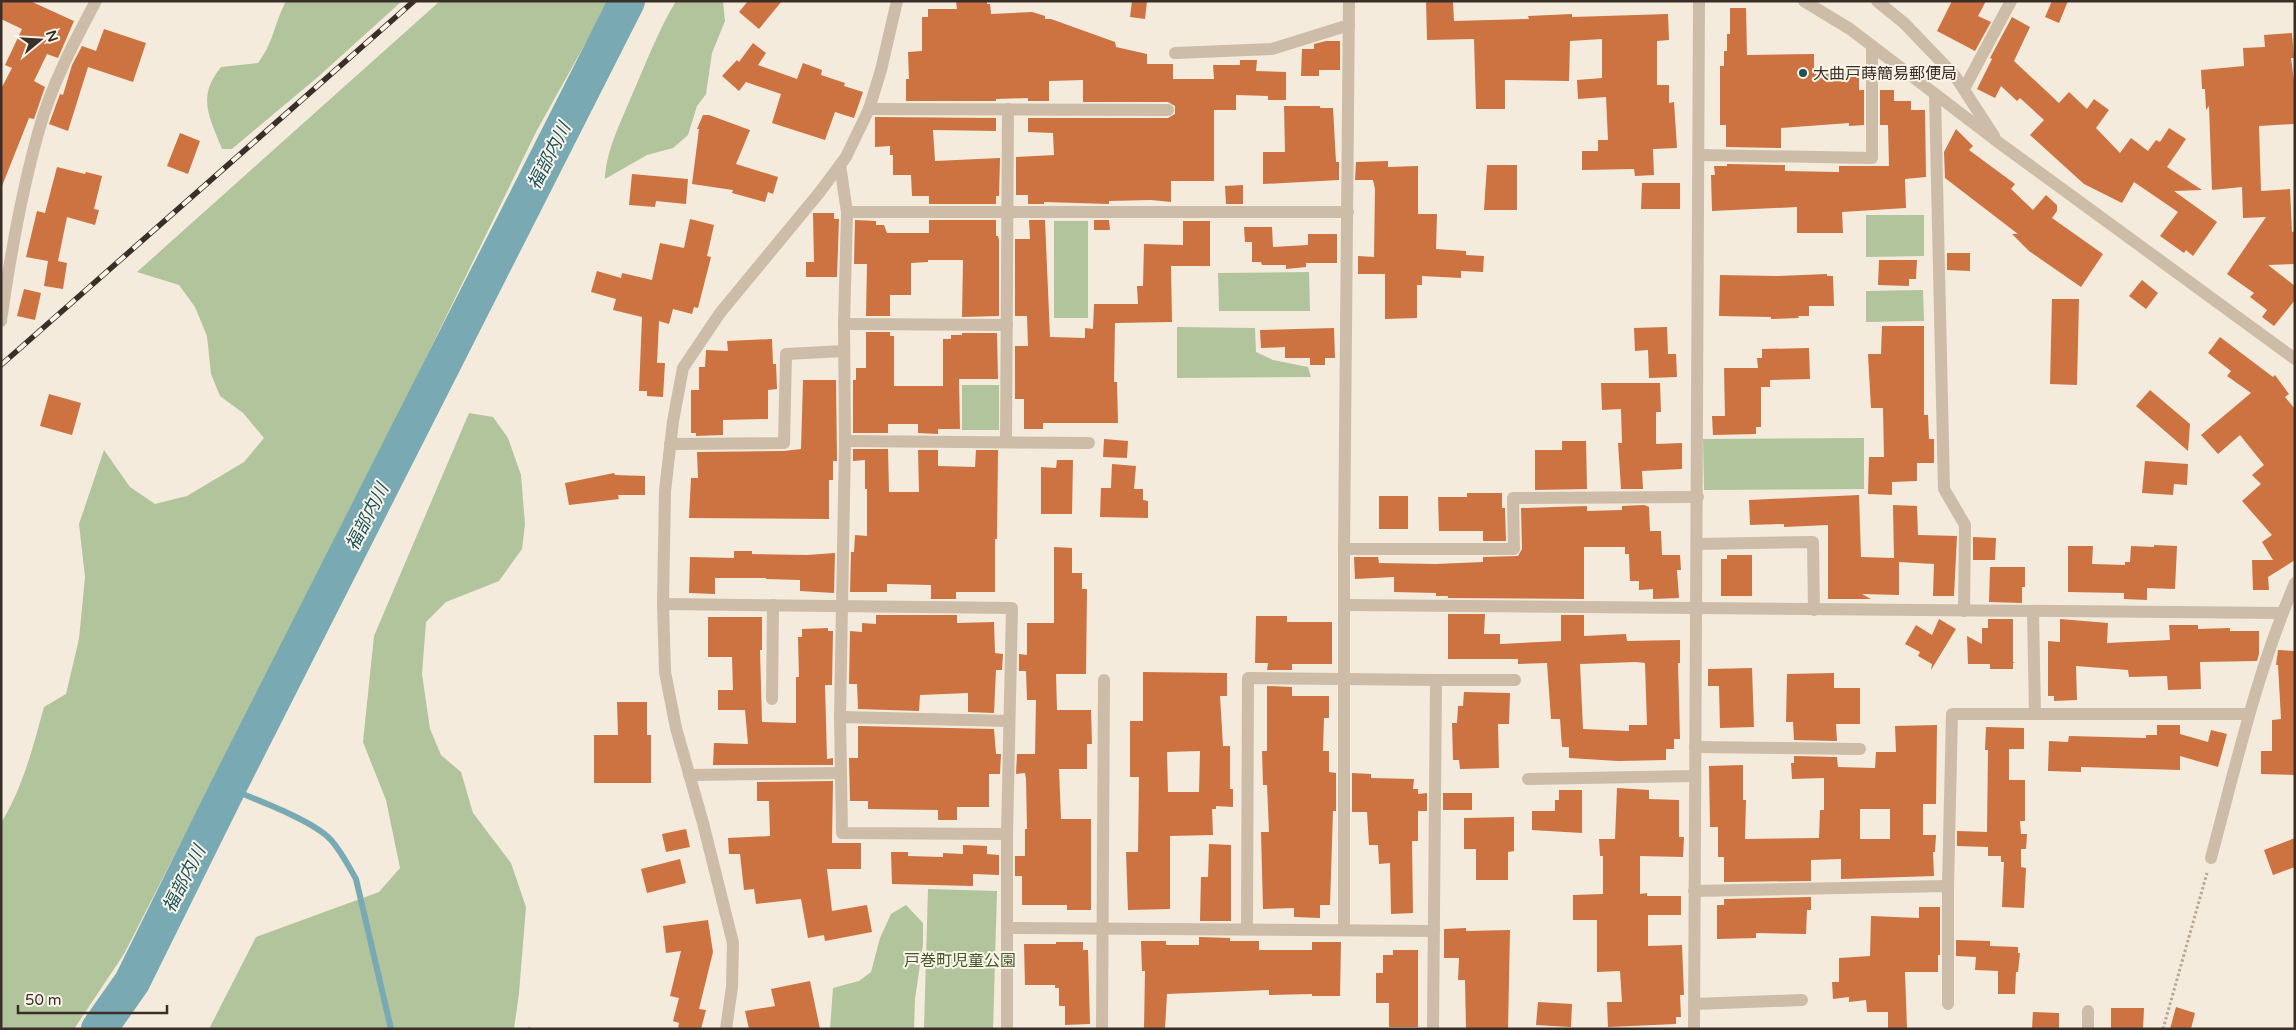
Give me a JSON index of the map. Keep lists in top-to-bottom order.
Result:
{
  "water": ["福部内川"],
  "parks": ["戸巻町児童公園"],
  "places": ["大曲戸蒔簡易郵便局"],
  "scale_bar": "50 m",
  "north": "right"
}
